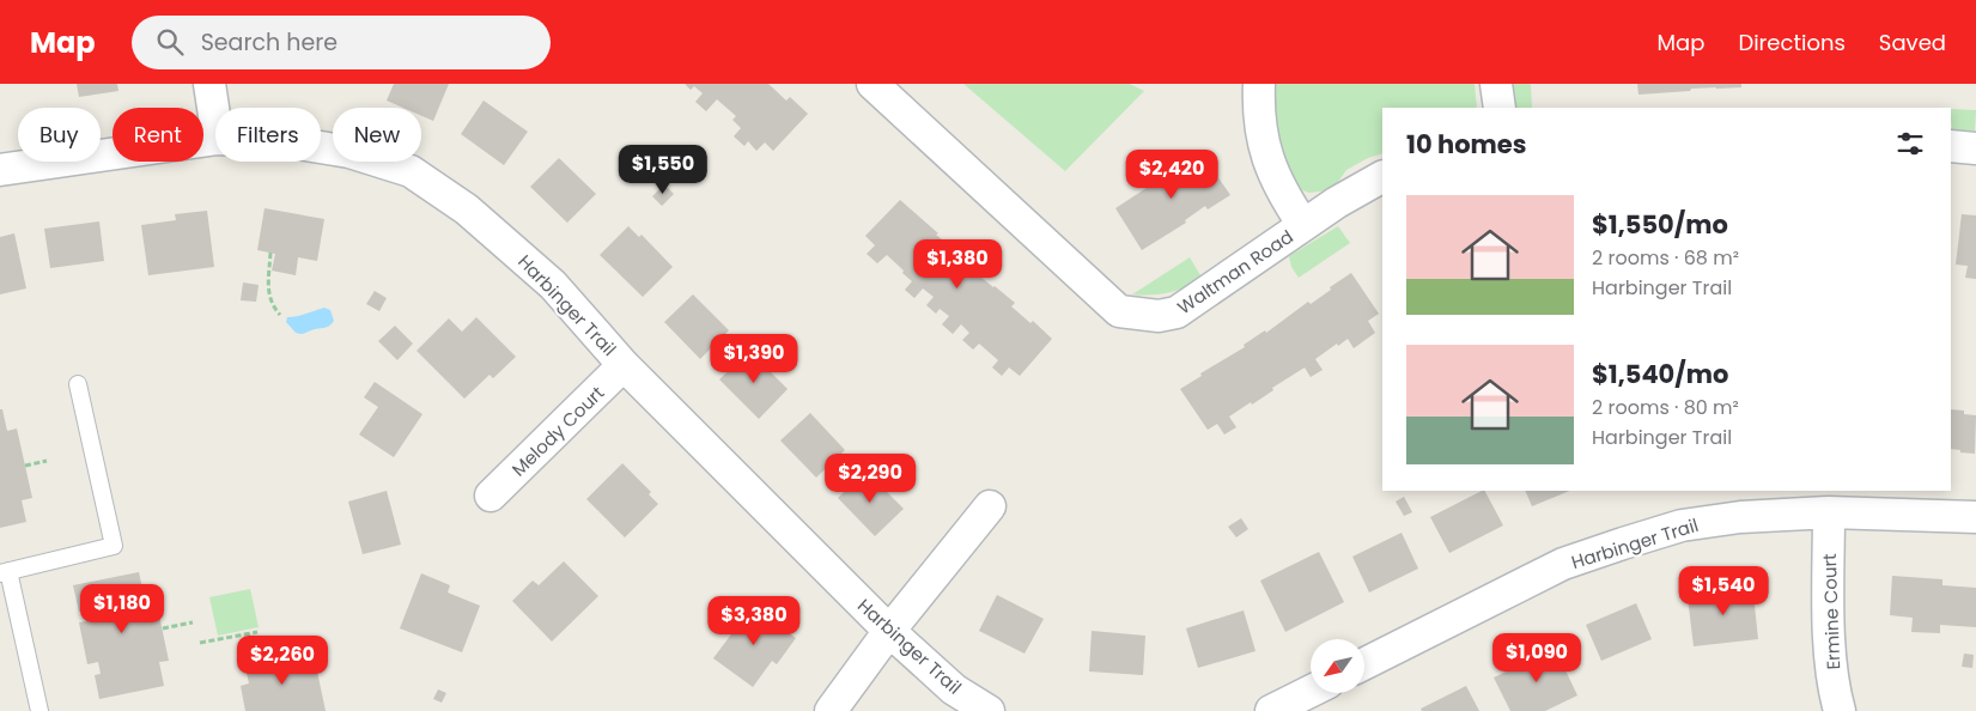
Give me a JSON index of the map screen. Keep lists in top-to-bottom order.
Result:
{
  "streets": {
    "street": [
      "Waltman Road",
      "Harbinger Trail",
      "Melody Court",
      "Ermine Court"
    ]
  },
  "crossings": [
    ["Harbinger Trail", "Melody Court"],
    ["Harbinger Trail", "Ermine Court"]
  ],
  "north": "bottom left",
  "page": {
    "header": "Map",
    "search": "Search here",
    "nav": ["Map", "Directions", "Saved"],
    "chip": [
      "Buy",
      "Rent",
      "Filters",
      "New"
    ],
    "heading": "10 homes",
    "price": [
      "$1,550",
      "$2,420",
      "$1,380",
      "$1,390",
      "$2,290",
      "$1,540",
      "$1,180",
      "$3,380",
      "$1,090",
      "$2,260"
    ],
    "list": [
      {
        "name": "$1,550/mo",
        "note": "2 rooms · 68 m² · Harbinger Trail"
      },
      {
        "name": "$1,540/mo",
        "note": "2 rooms · 80 m² · Harbinger Trail"
      }
    ]
  }
}
